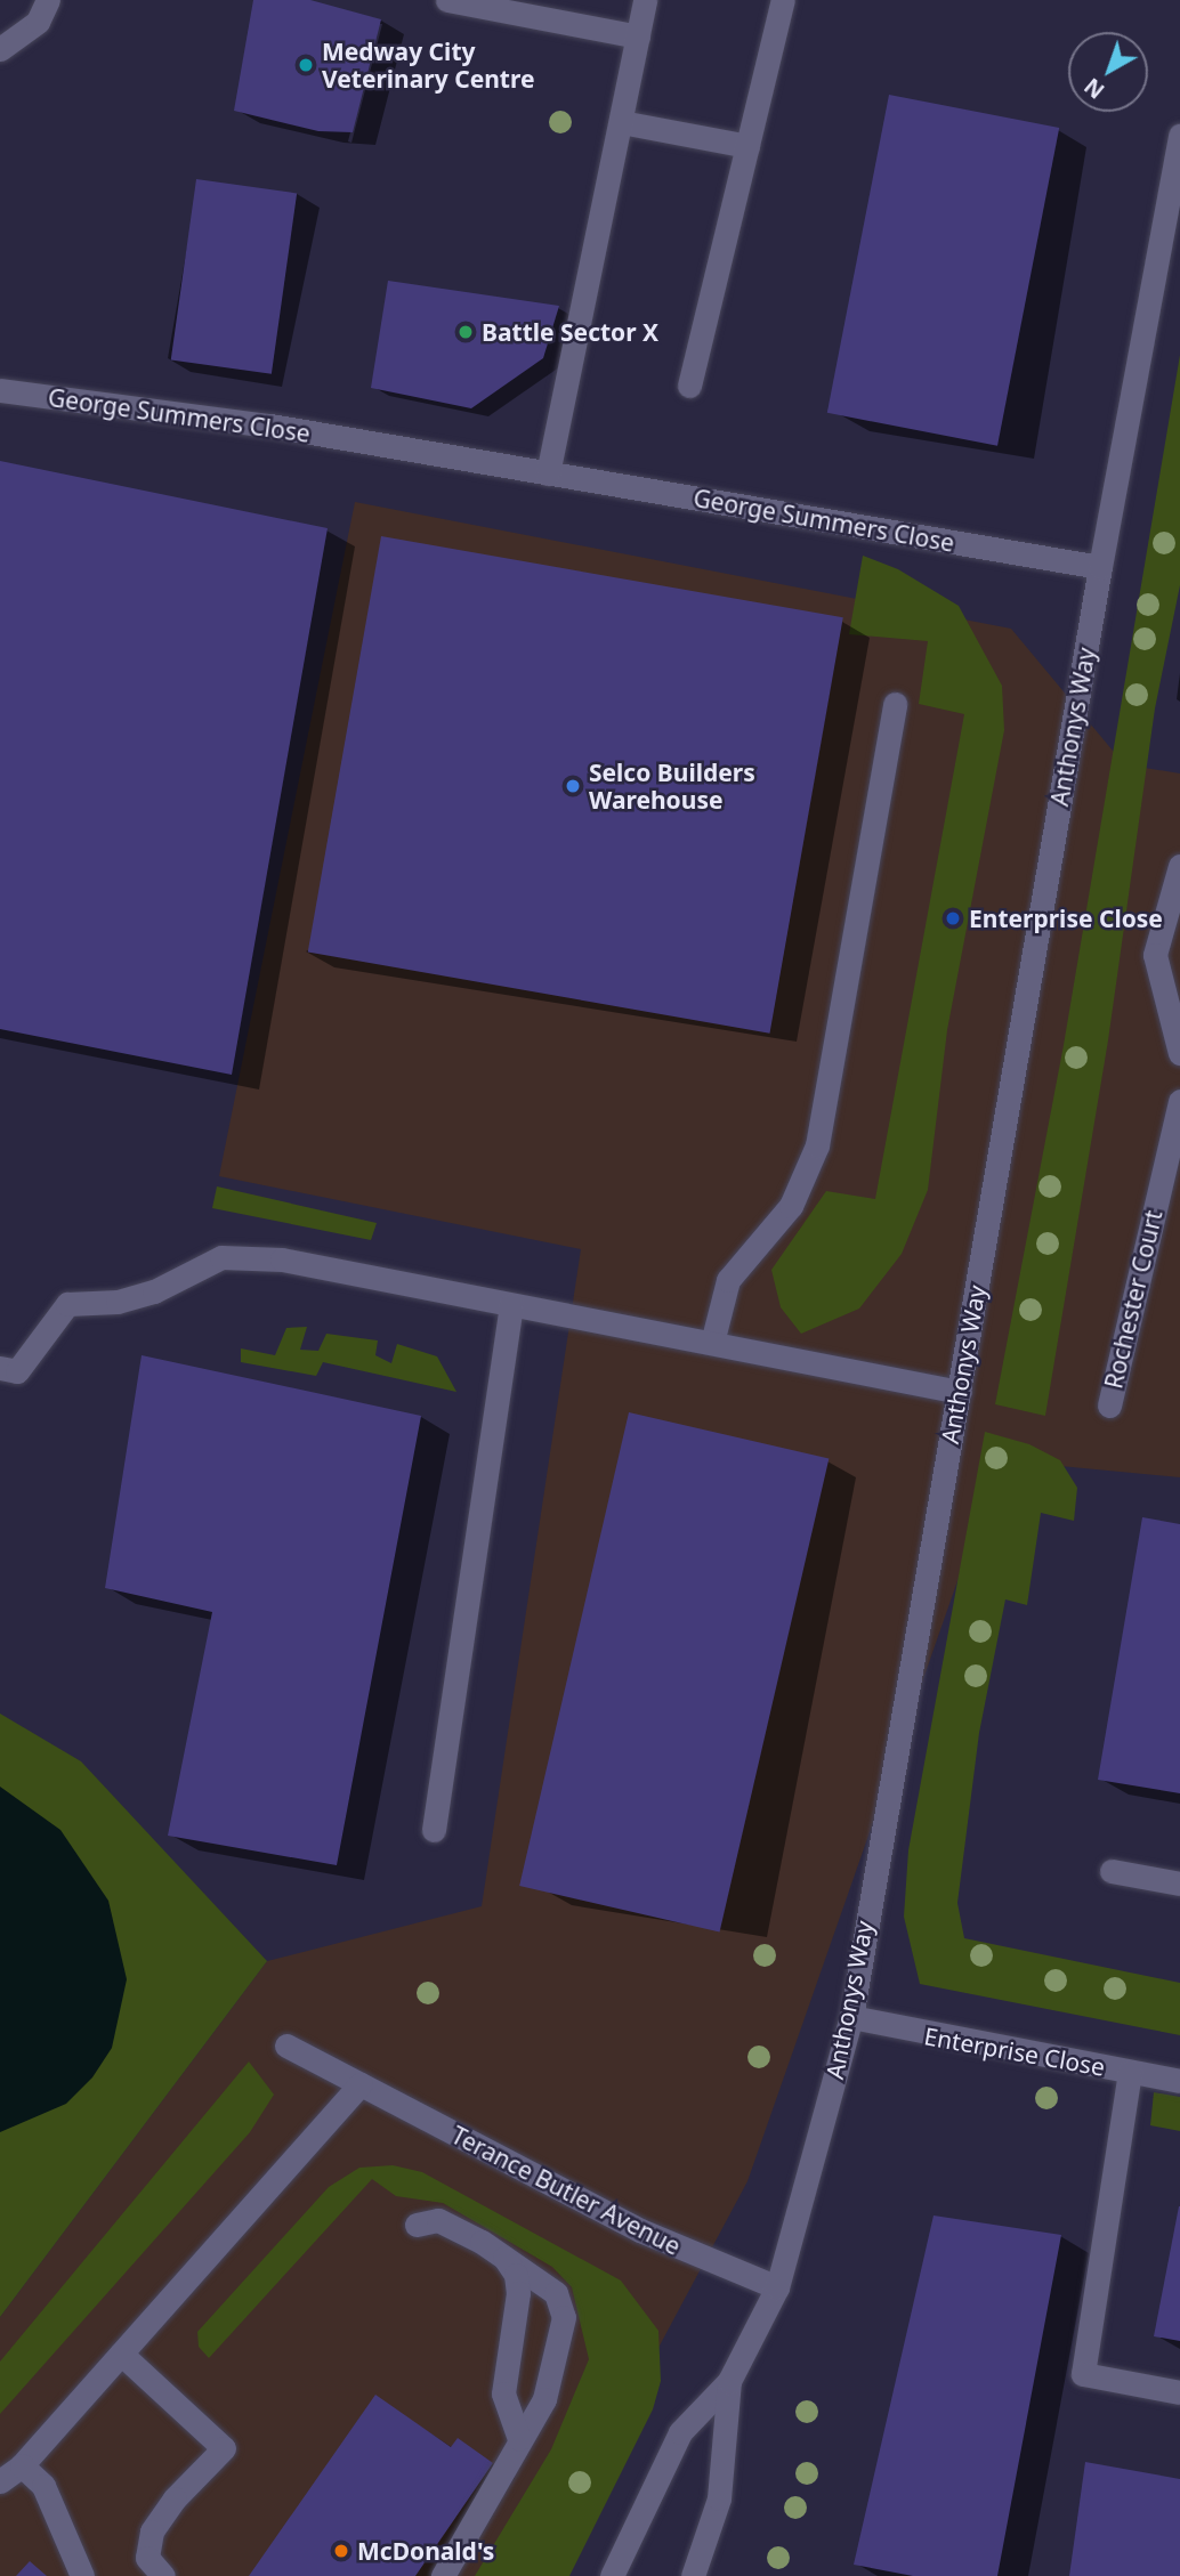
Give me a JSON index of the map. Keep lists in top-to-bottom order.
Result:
{
  "streets": {
    "street": [
      "George Summers Close",
      "Anthonys Way",
      "Rochester Court",
      "Enterprise Close",
      "Terance Butler Avenue"
    ]
  },
  "crossings": [
    ["George Summers Close", "Anthonys Way"],
    ["Anthonys Way", "Enterprise Close"],
    ["Anthonys Way", "Terance Butler Avenue"]
  ],
  "places": [
    "Medway City Veterinary Centre",
    "Battle Sector X",
    "Selco Builders Warehouse",
    "Enterprise Close",
    "McDonald's"
  ],
  "north": "bottom left"
}
